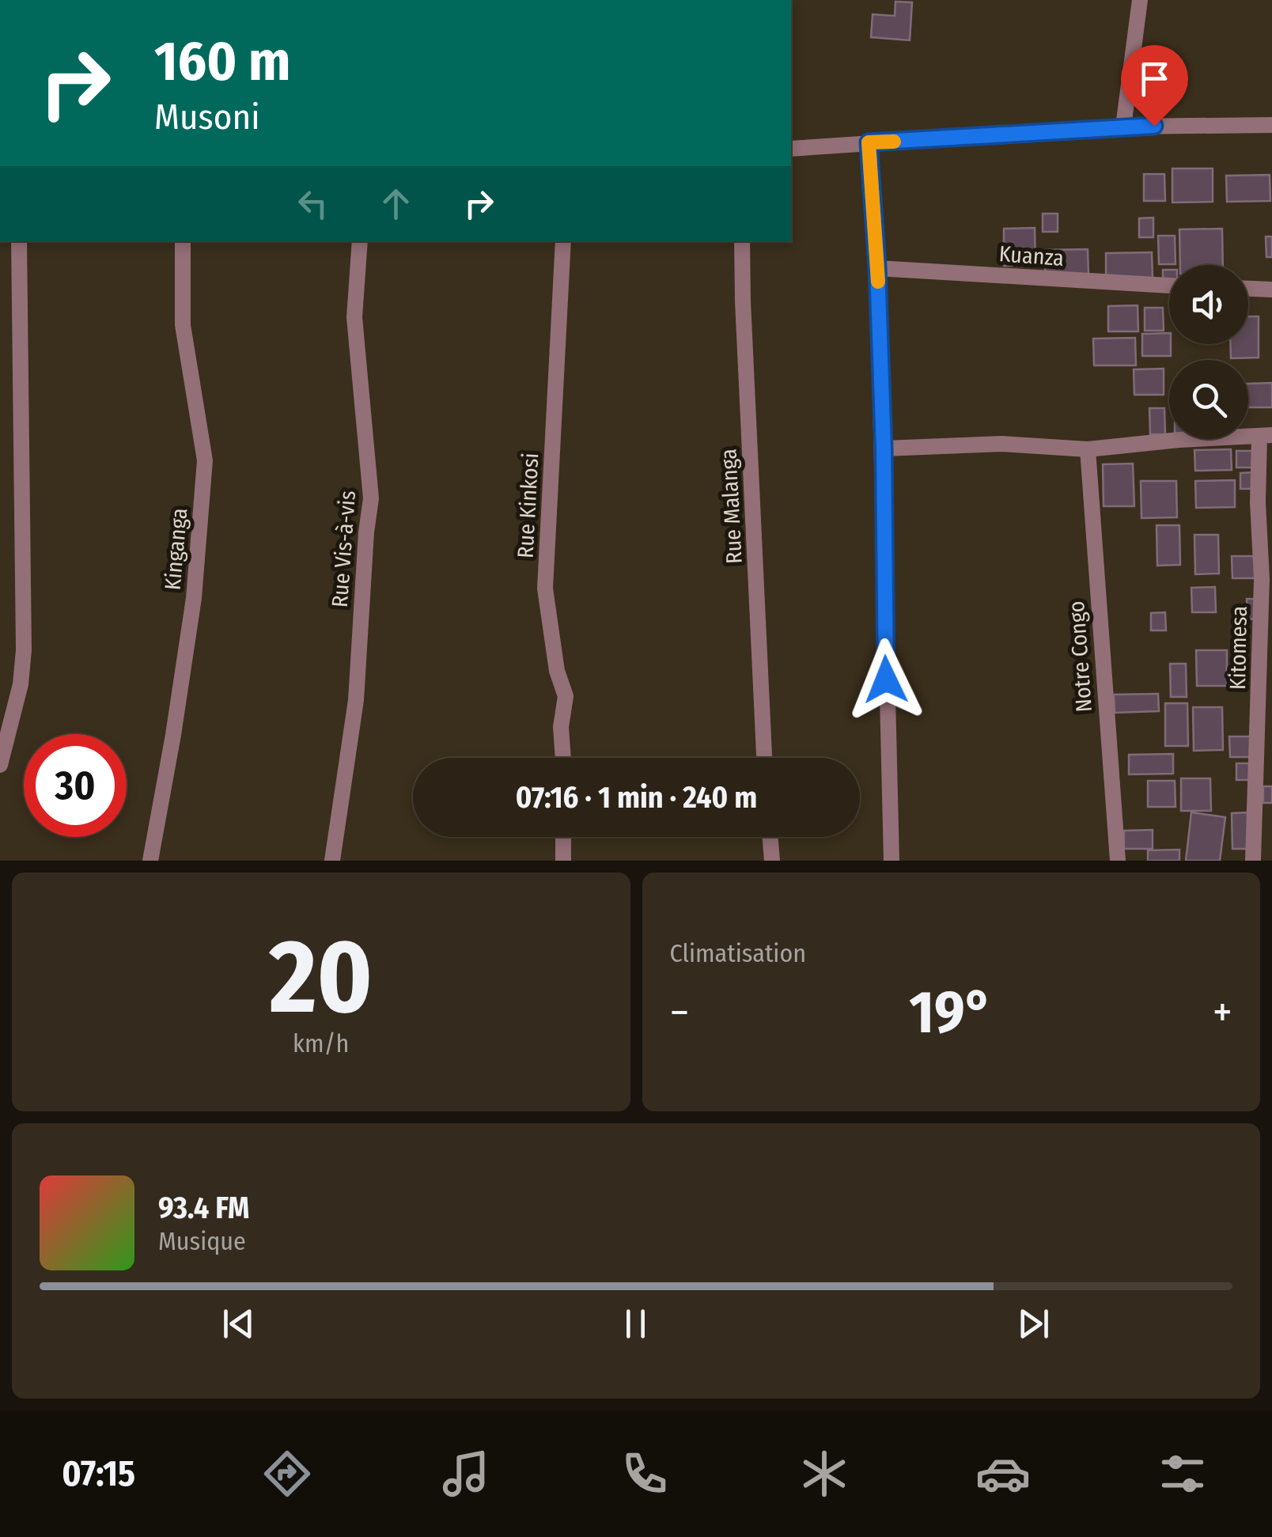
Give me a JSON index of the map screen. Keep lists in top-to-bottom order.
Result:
{
  "streets": {
    "street": [
      "Kuanza",
      "Rue Kinkosi",
      "Rue Malanga",
      "Kinganga",
      "Rue Vis-à-vis",
      "Kitomesa",
      "Notre Congo"
    ]
  },
  "page": {
    "turn": ["160 m", "Musoni"],
    "limit": "30",
    "trip": "07:16 · 1 min · 240 m",
    "tile": [
      ["20", "km/h"],
      "Climatisation"
    ],
    "heat": ["−", "19°", "+"],
    "song": ["93.4 FM", "Musique"],
    "tabs": "07:15"
  }
}
